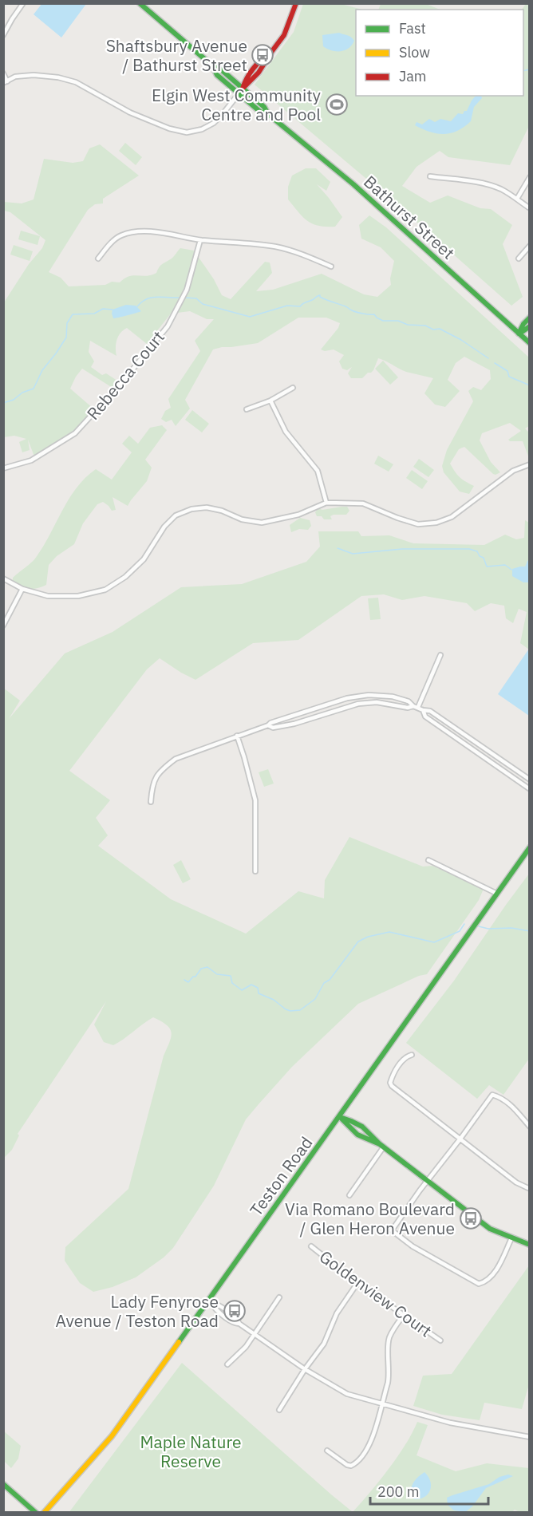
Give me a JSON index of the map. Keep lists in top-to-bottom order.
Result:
{
  "streets": {
    "main road": ["Bathurst Street", "Teston Road"],
    "street": ["Rebecca Court", "Goldenview Court"]
  },
  "parks": ["Maple Nature Reserve"],
  "places": {
    "bus stop": ["Shaftsbury Avenue / Bathurst Street", "Via Romano Boulevard / Glen Heron Avenue", "Lady Fenyrose Avenue / Teston Road"],
    "sports": ["Elgin West Community Centre and Pool"]
  },
  "legend": ["Fast", "Slow", "Jam"],
  "scale_bar": "200 m"
}
